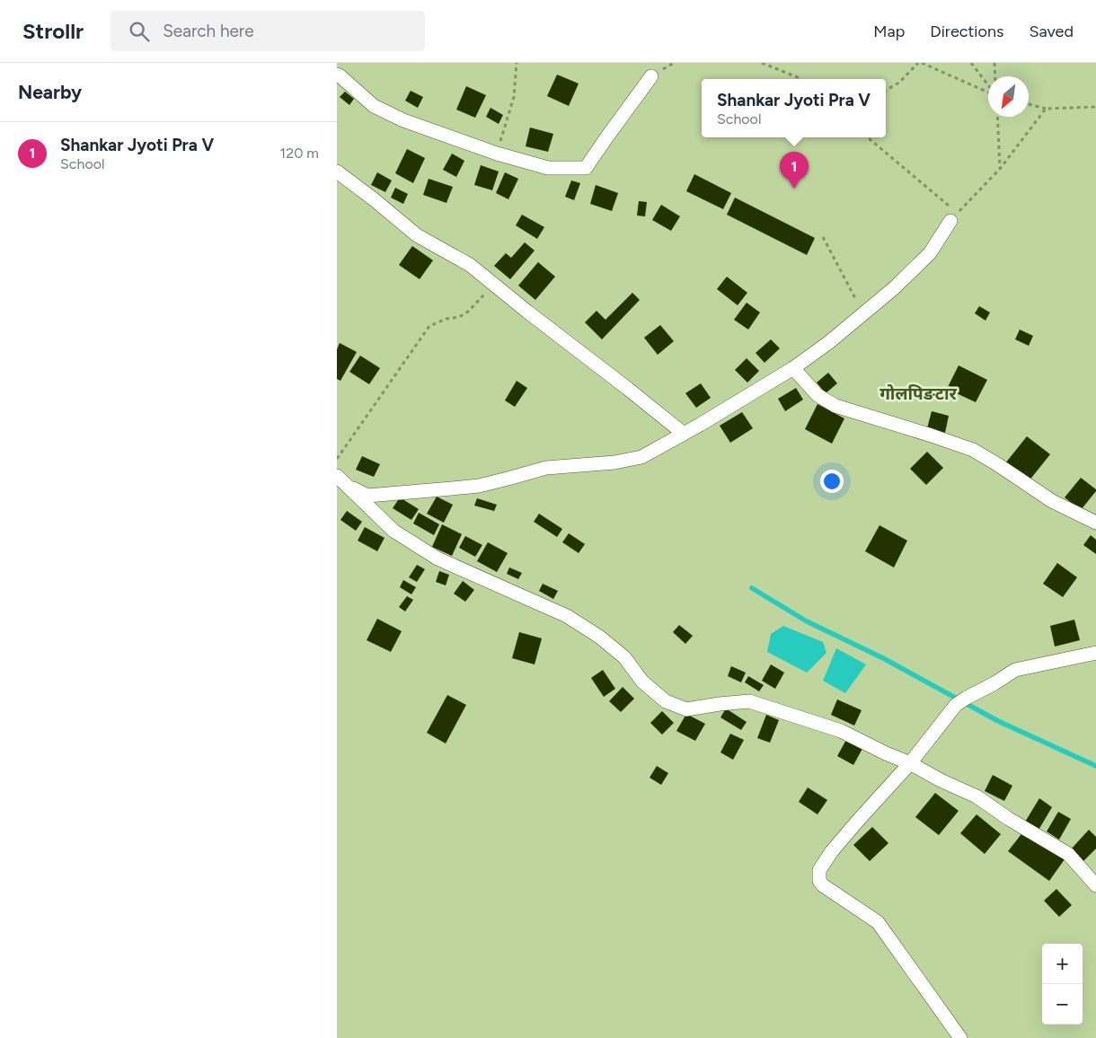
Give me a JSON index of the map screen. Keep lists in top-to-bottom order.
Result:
{
  "districts": ["गोलपिङटार"],
  "north": "bottom left",
  "page": {
    "header": "Strollr",
    "search": "Search here",
    "nav": ["Map", "Directions", "Saved"],
    "heading": "Nearby",
    "popup": ["Shankar Jyoti Pra V", "School"],
    "list": [
      {
        "mark": "1",
        "name": "Shankar Jyoti Pra V",
        "note": "School",
        "value": "120 m"
      }
    ],
    "pins": "1",
    "map_buttons": ["+", "−"]
  }
}
